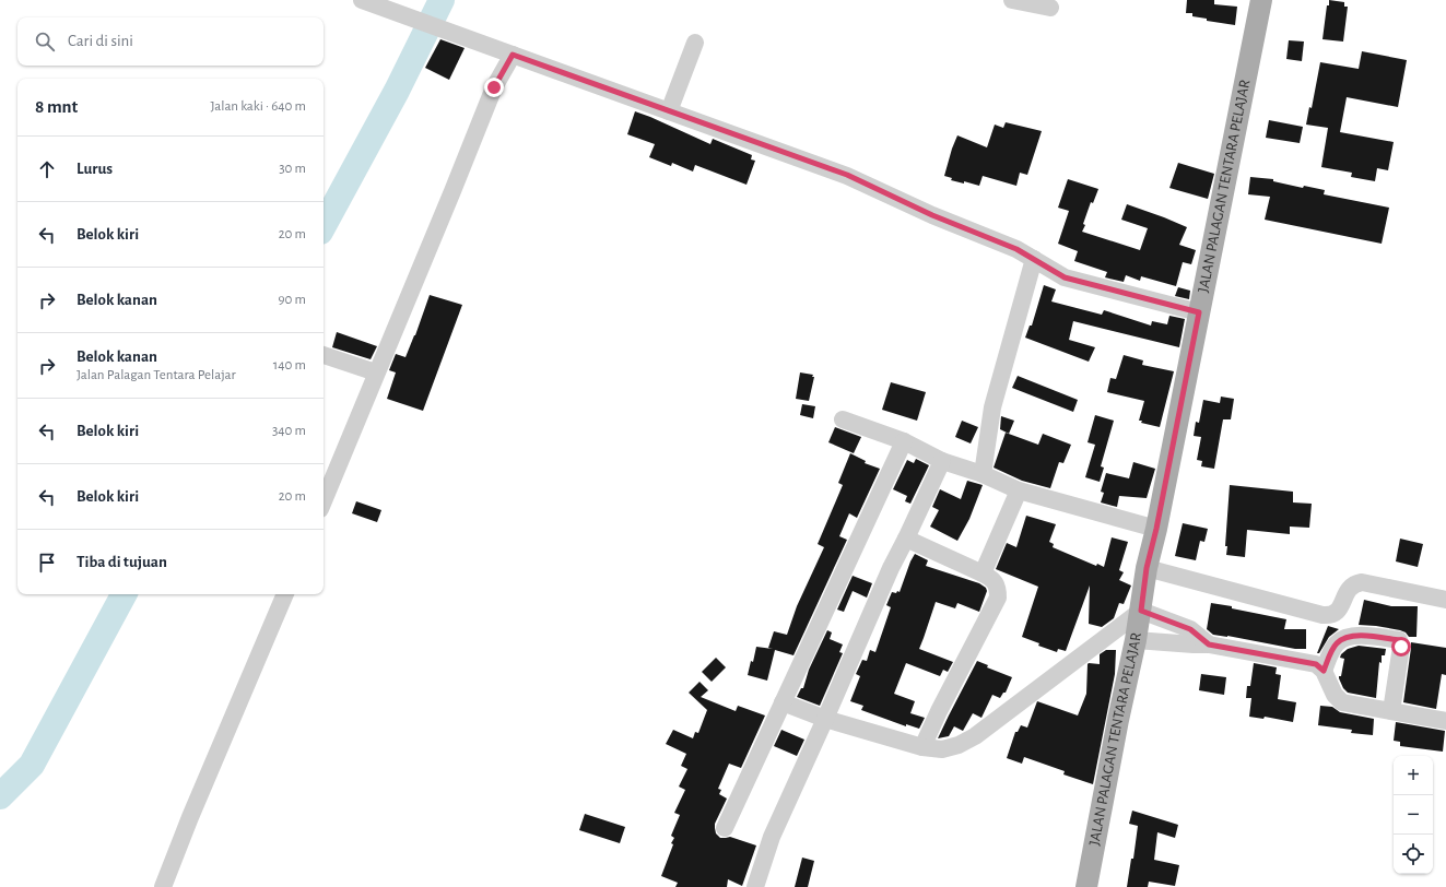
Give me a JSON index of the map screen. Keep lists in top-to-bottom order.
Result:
{
  "streets": {
    "main road": ["JALAN PALAGAN TENTARA PELAJAR"]
  },
  "page": {
    "search": "Cari di sini",
    "heading": ["8 mnt", "Jalan kaki · 640 m"],
    "list": [
      ["Lurus", "30 m"],
      ["Belok kiri", "20 m"],
      ["Belok kanan", "90 m"],
      ["Belok kanan", "Jalan Palagan Tentara Pelajar", "140 m"],
      ["Belok kiri", "340 m"],
      ["Belok kiri", "20 m"],
      "Tiba di tujuan"
    ],
    "map_buttons": ["+", "−"]
  }
}
